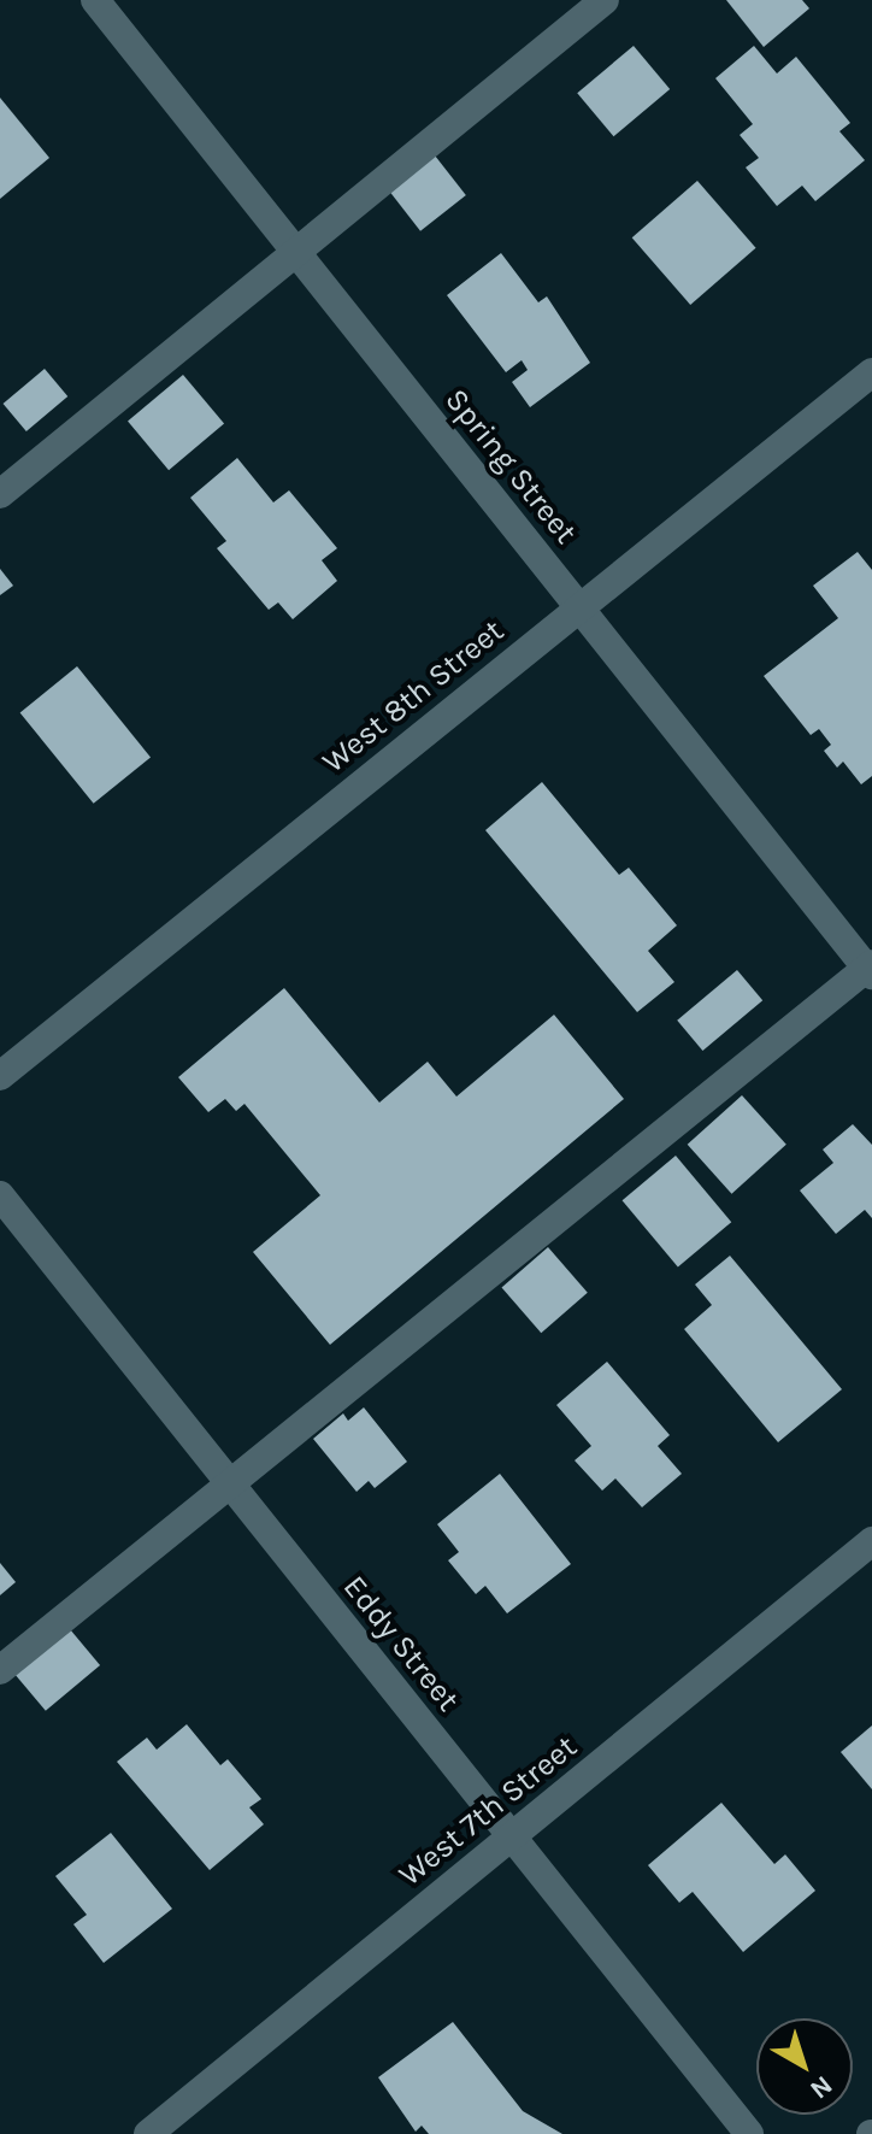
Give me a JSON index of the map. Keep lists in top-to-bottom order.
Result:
{
  "streets": {
    "street": [
      "Spring Street",
      "West 8th Street",
      "Eddy Street",
      "West 7th Street"
    ]
  },
  "crossings": [
    ["Spring Street", "West 8th Street"],
    ["Eddy Street", "West 7th Street"]
  ],
  "north": "bottom right"
}
